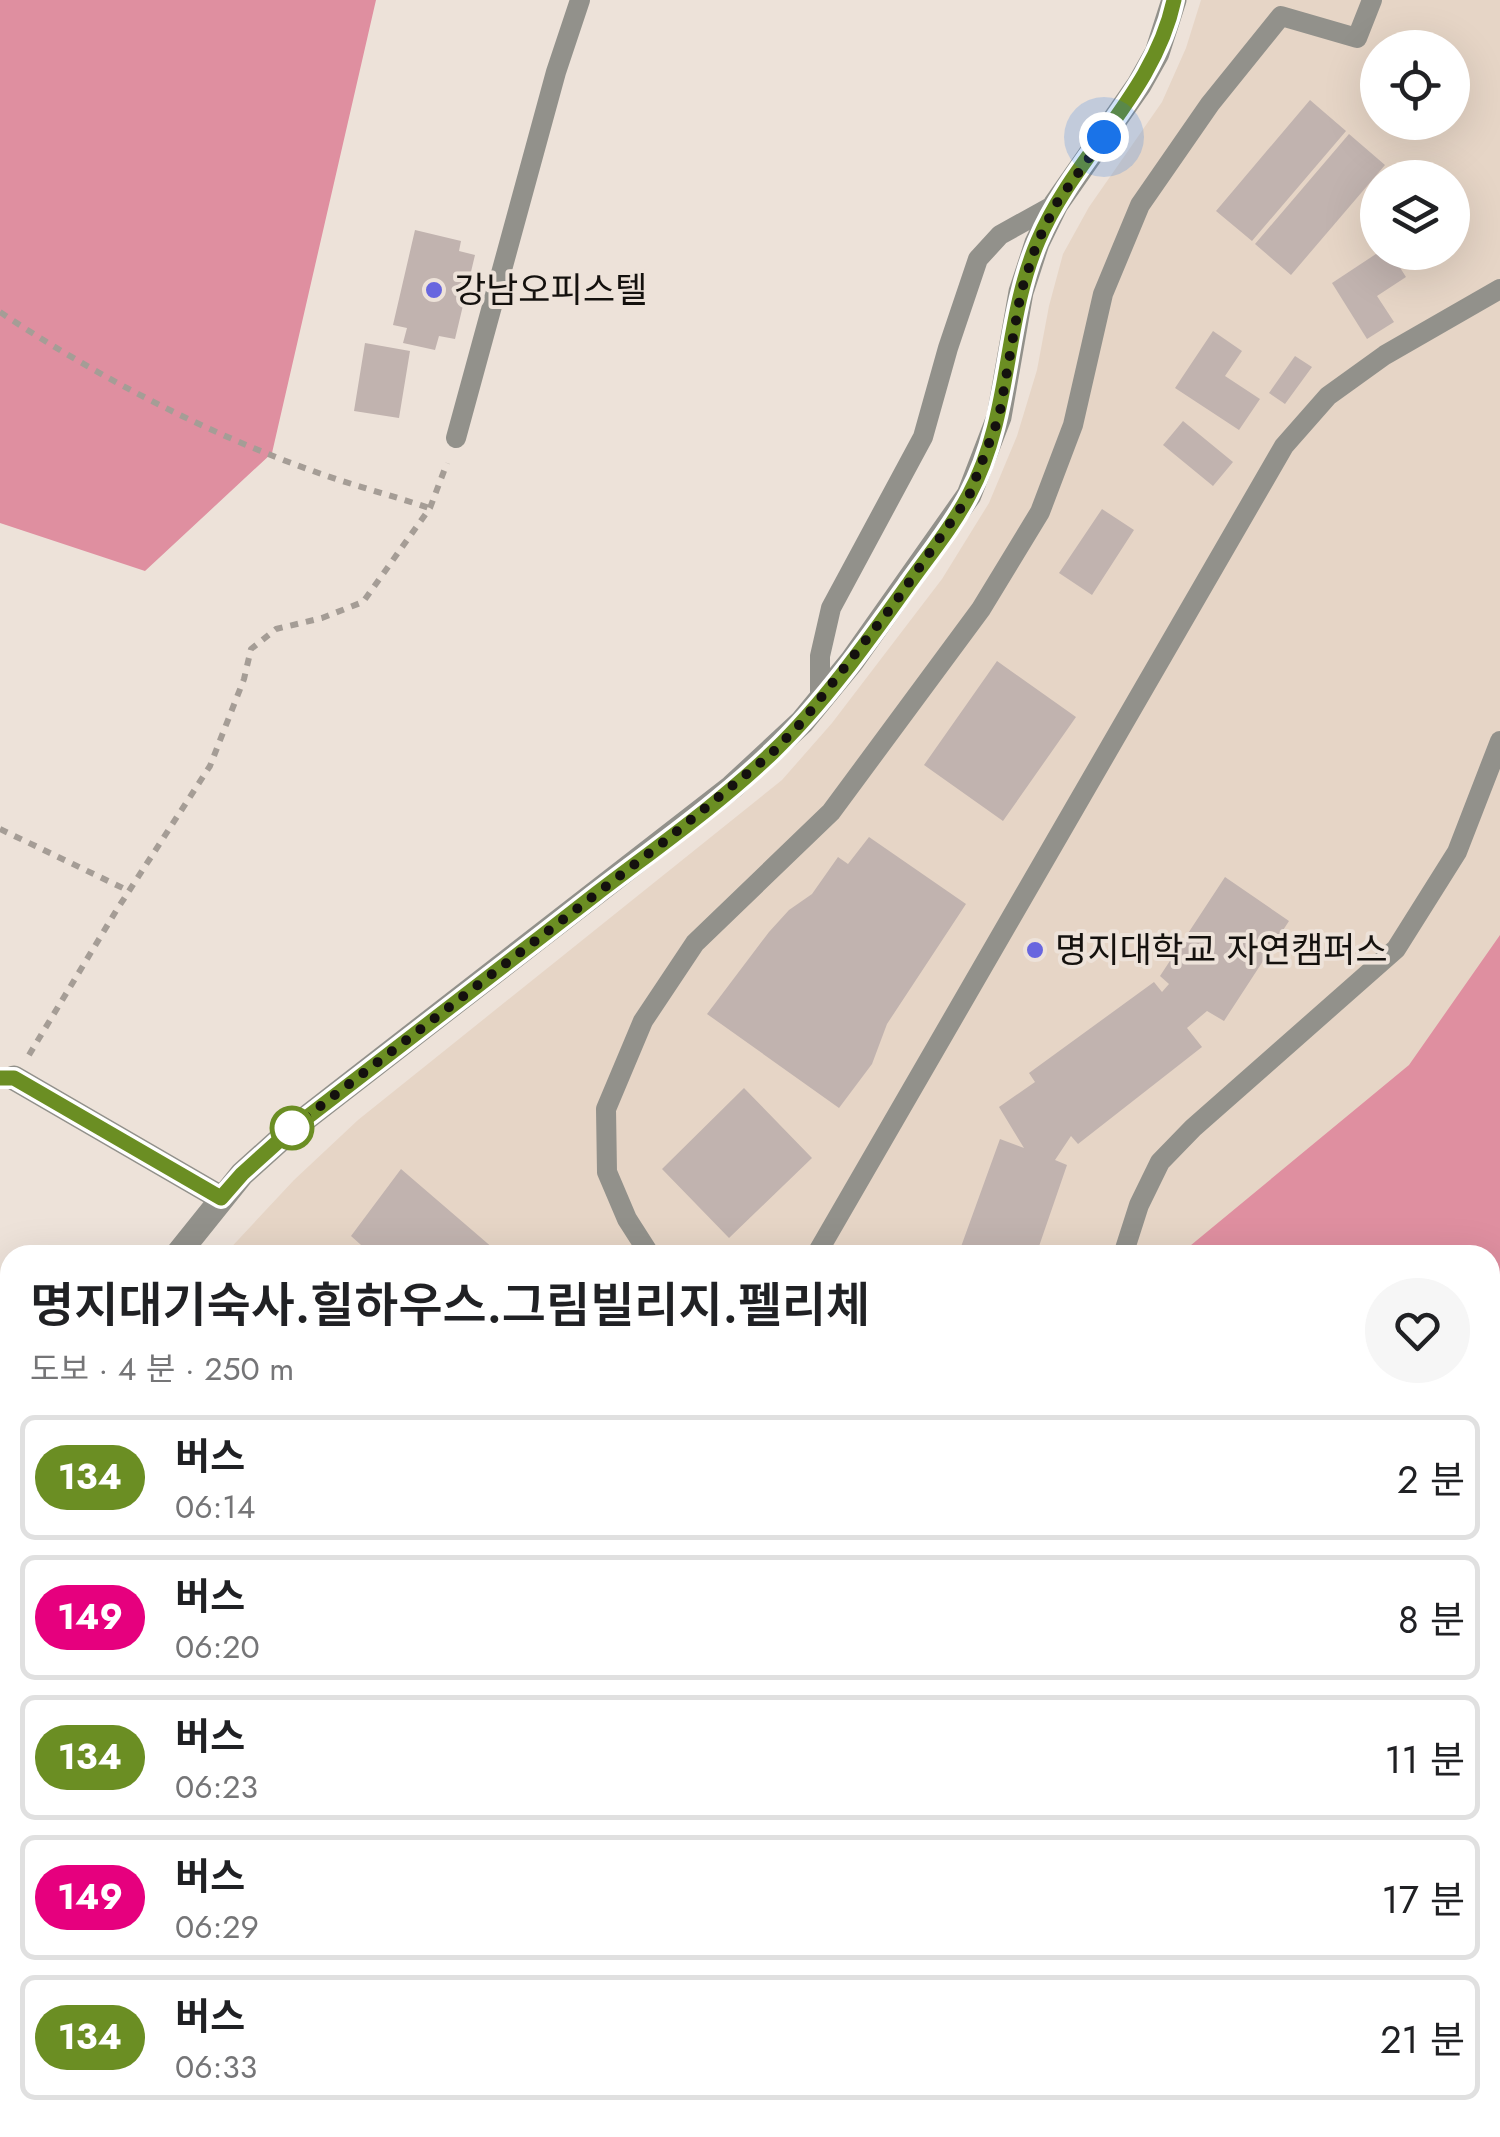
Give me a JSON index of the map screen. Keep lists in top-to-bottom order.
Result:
{
  "places": ["강남오피스텔", "명지대학교 자연캠퍼스"],
  "lines": ["bus line 134"],
  "page": {
    "heading": ["명지대기숙사.힐하우스.그림빌리지.펠리체", "도보 · 4 분 · 250 m"],
    "list": [
      {
        "mark": "134",
        "name": "버스",
        "note": "06:14",
        "value": "2 분"
      },
      {
        "mark": "149",
        "name": "버스",
        "note": "06:20",
        "value": "8 분"
      },
      {
        "mark": "134",
        "name": "버스",
        "note": "06:23",
        "value": "11 분"
      },
      {
        "mark": "149",
        "name": "버스",
        "note": "06:29",
        "value": "17 분"
      },
      {
        "mark": "134",
        "name": "버스",
        "note": "06:33",
        "value": "21 분"
      }
    ]
  }
}
